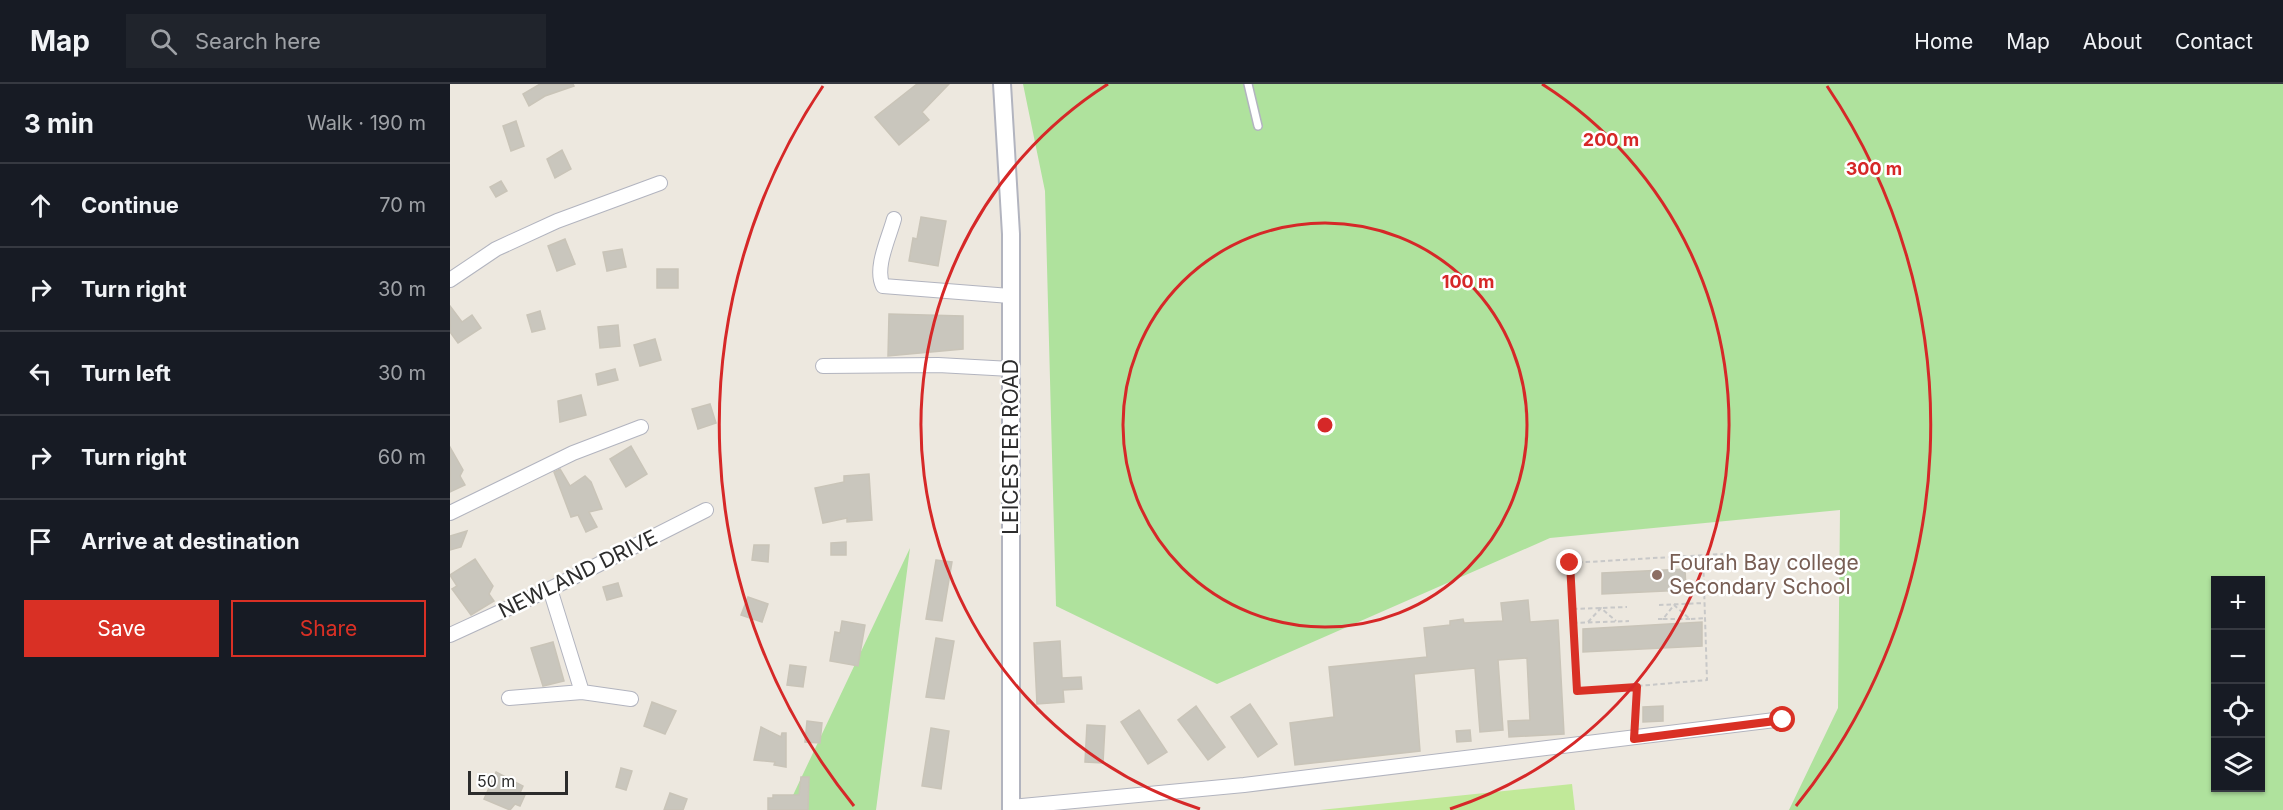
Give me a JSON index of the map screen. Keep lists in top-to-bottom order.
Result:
{
  "streets": {
    "street": ["LEICESTER ROAD", "NEWLAND DRIVE"]
  },
  "places": ["Fourah Bay college Secondary School"],
  "scale_bar": "50 m",
  "page": {
    "header": "Map",
    "search": "Search here",
    "nav": [
      "Home",
      "Map",
      "About",
      "Contact"
    ],
    "heading": ["3 min", "Walk · 190 m"],
    "list": [
      ["Continue", "70 m"],
      ["Turn right", "30 m"],
      ["Turn left", "30 m"],
      ["Turn right", "60 m"],
      "Arrive at destination"
    ],
    "map_buttons": ["+", "−"],
    "buttons": ["Save", "Share"],
    "scale": "50 m"
  },
  "rings": ["200 m", "300 m", "100 m"]
}
